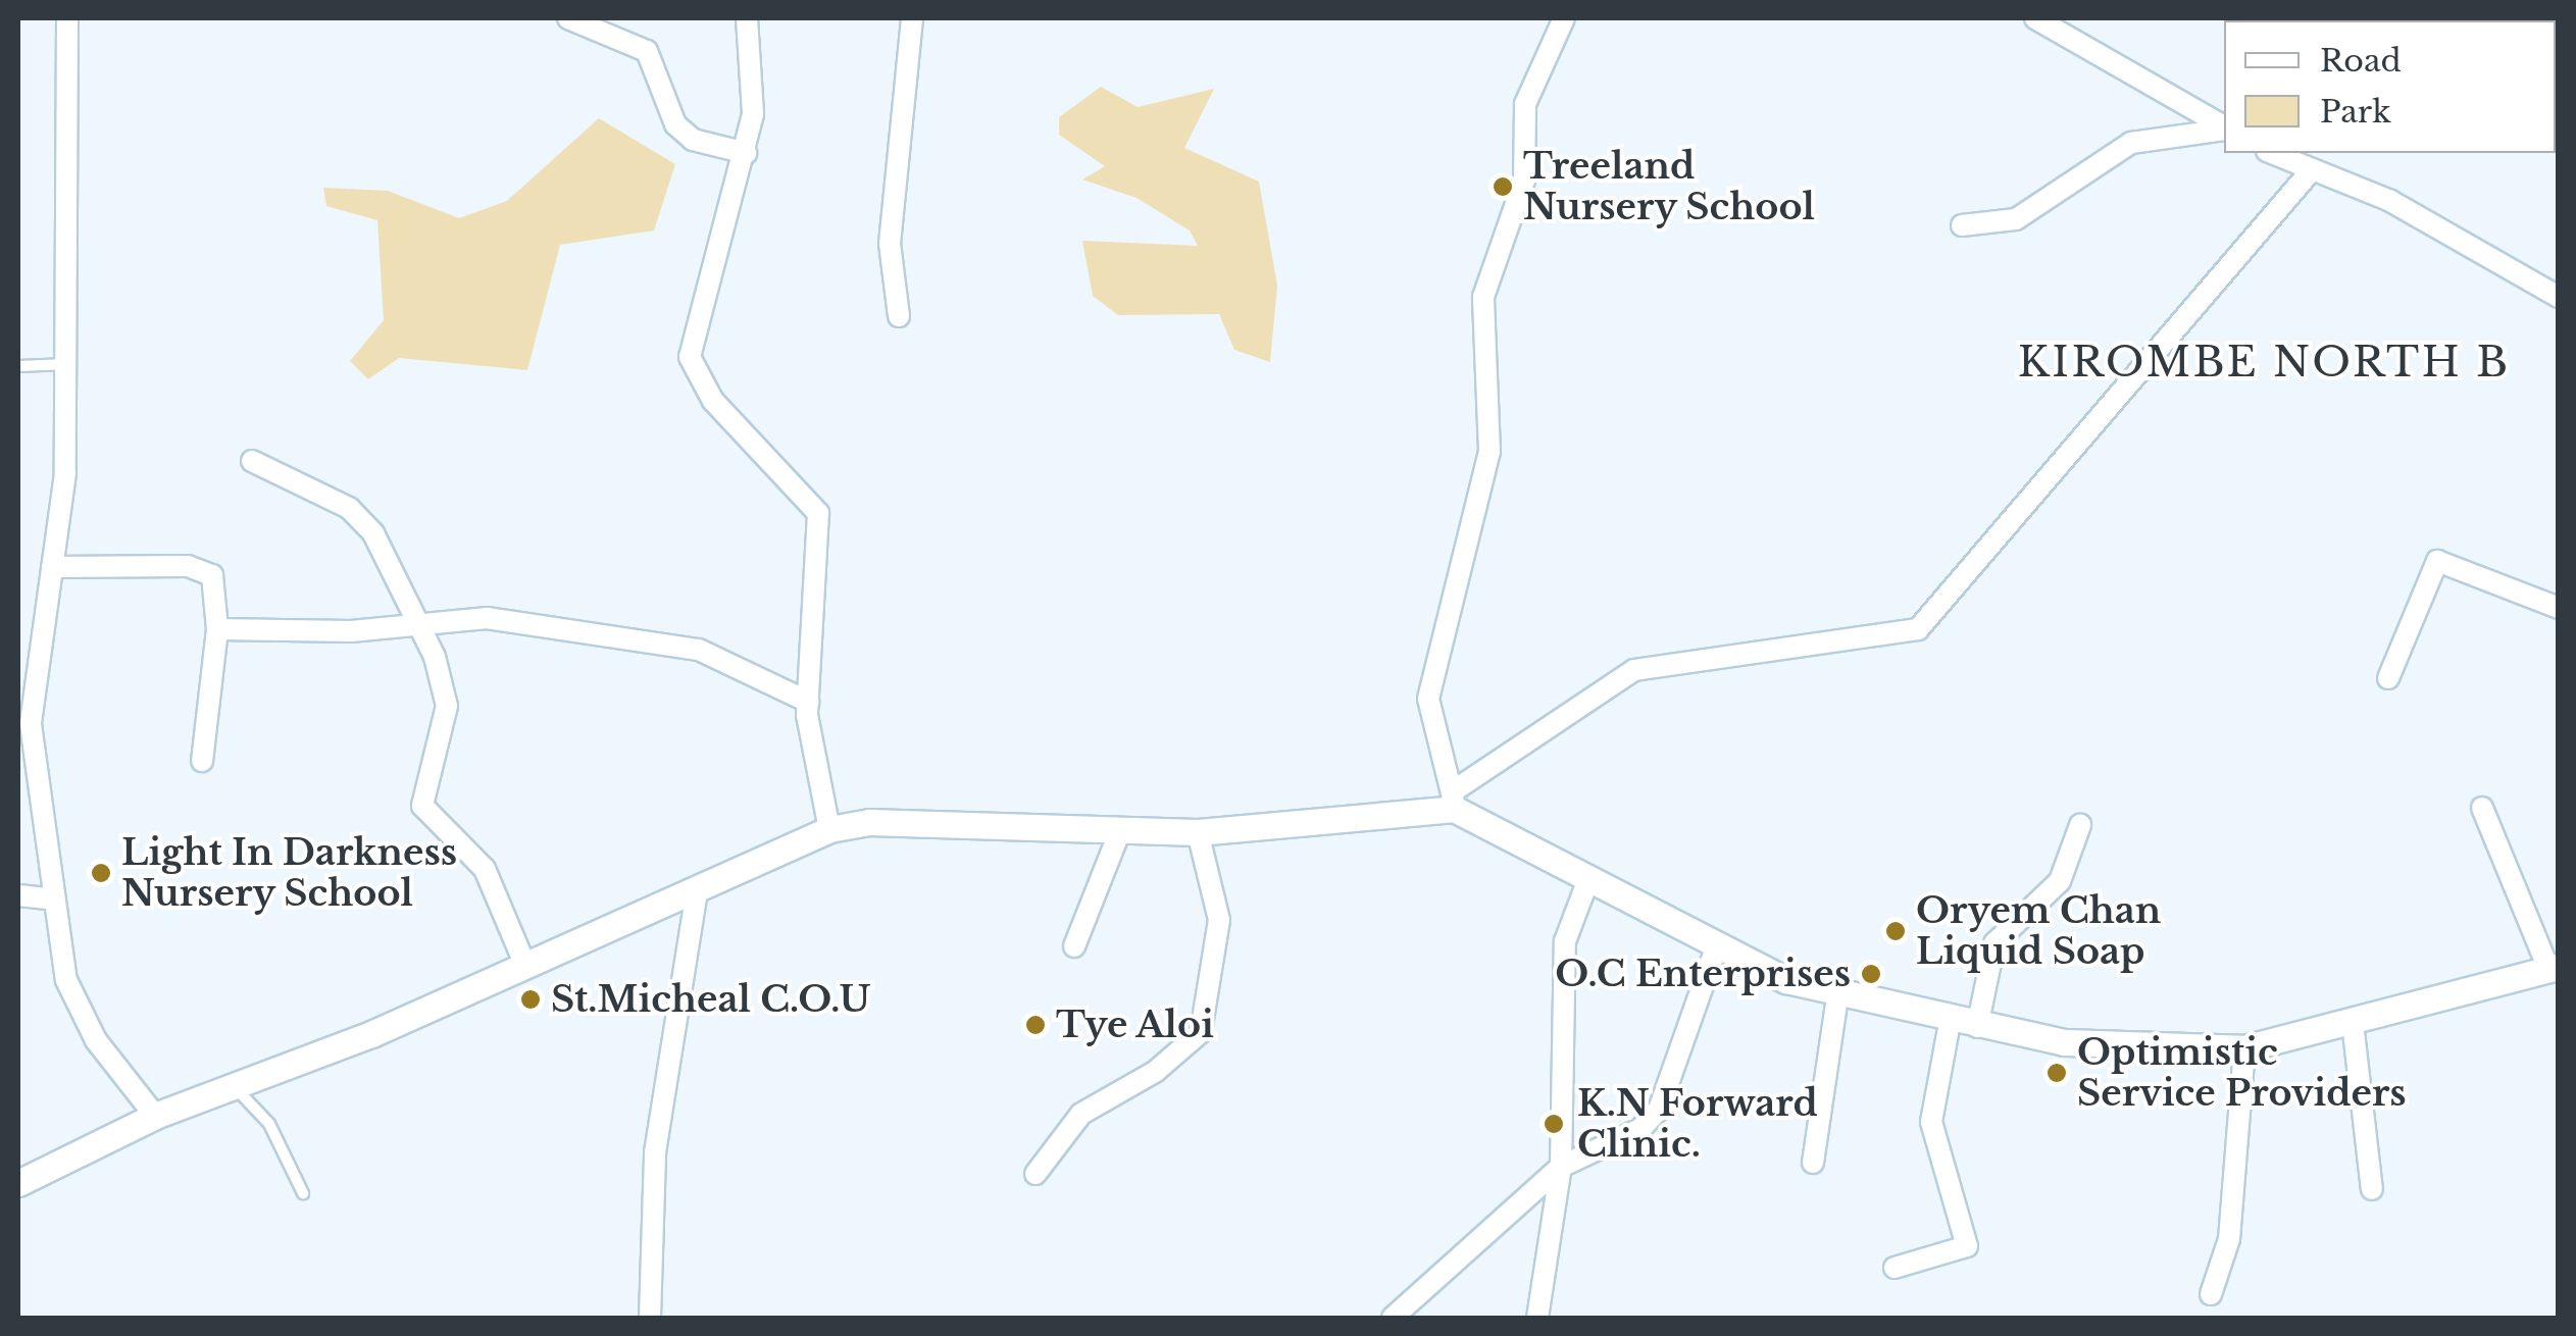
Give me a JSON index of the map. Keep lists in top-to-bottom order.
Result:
{
  "districts": ["KIROMBE NORTH B"],
  "places": [
    "Treeland Nursery School",
    "Light In Darkness Nursery School",
    "Oryem Chan Liquid Soap",
    "O.C Enterprises",
    "St.Micheal C.O.U",
    "Tye Aloi",
    "Optimistic Service Providers",
    "K.N Forward Clinic."
  ],
  "legend": ["Road", "Park"]
}
